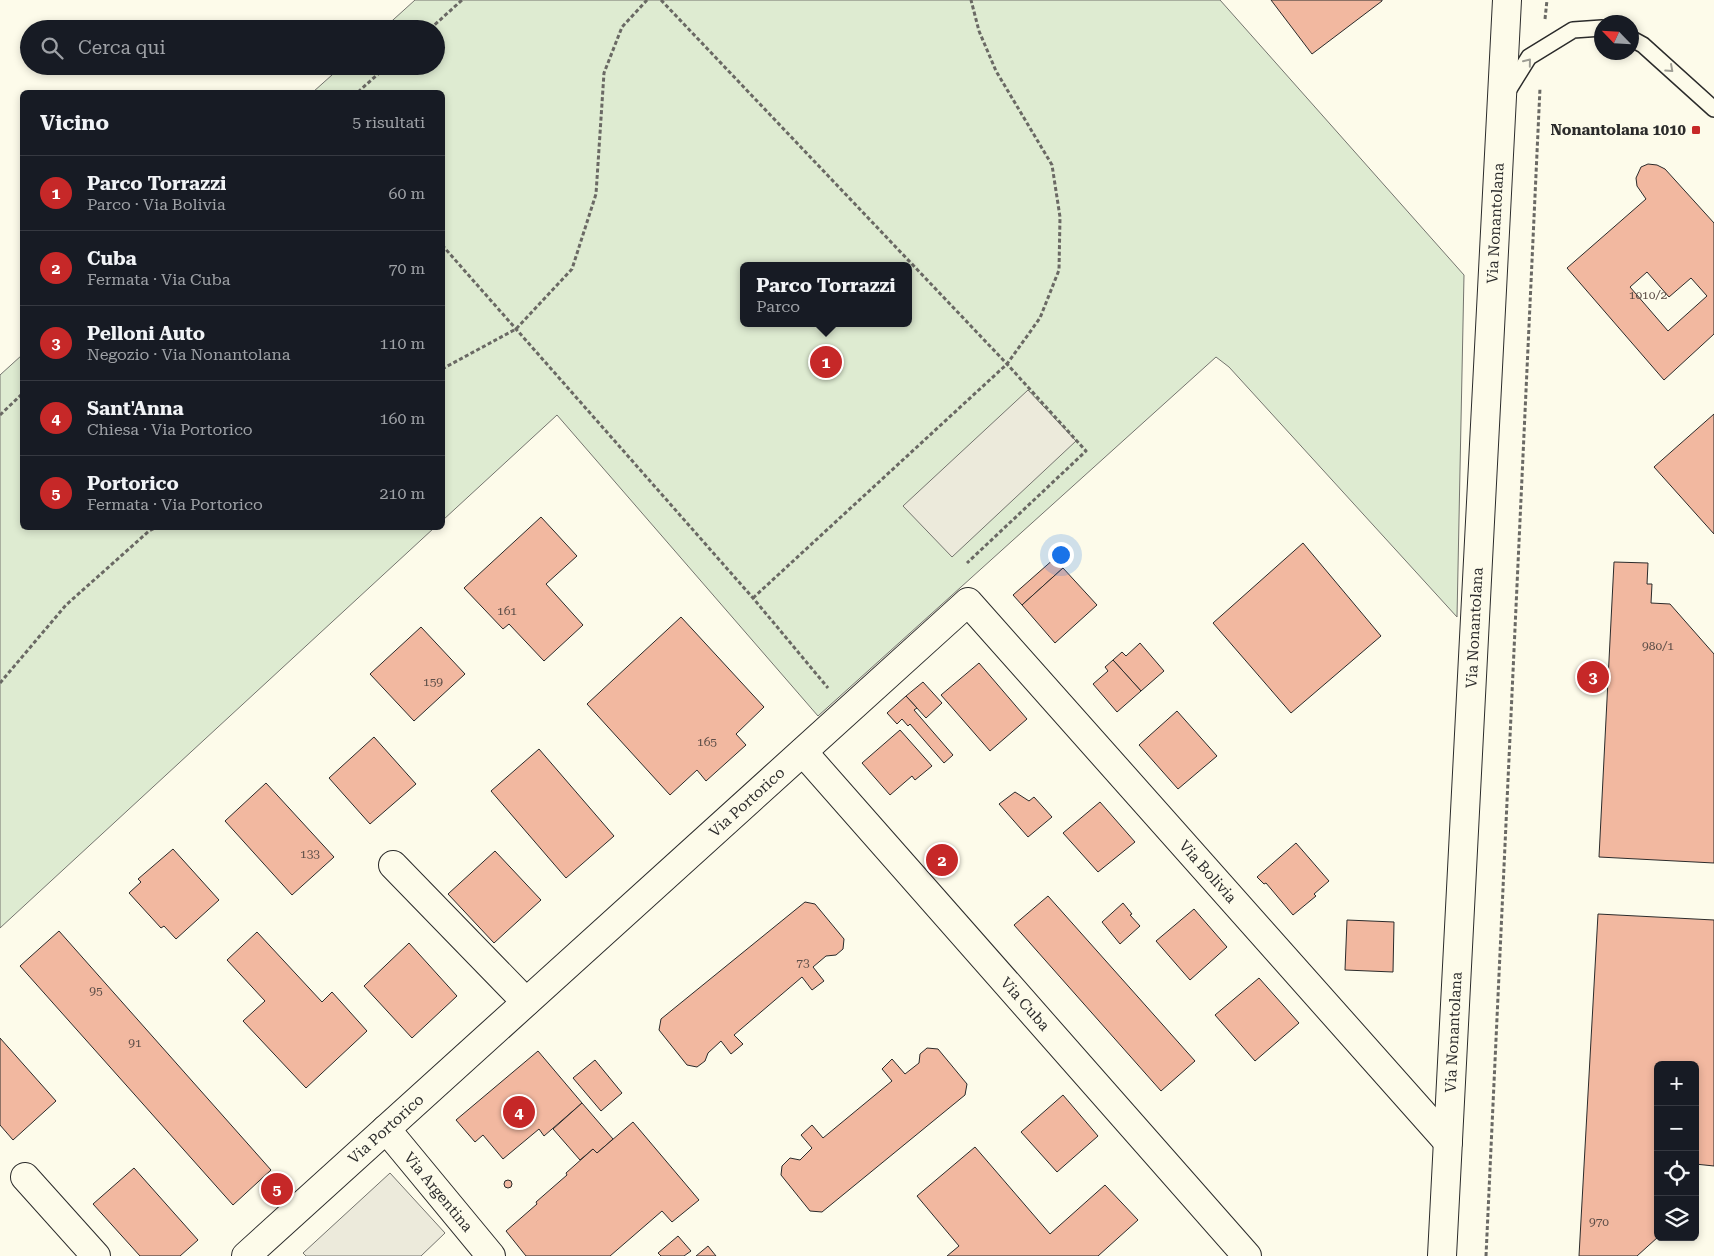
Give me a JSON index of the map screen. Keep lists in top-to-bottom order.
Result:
{
  "streets": {
    "street": [
      "Via Nonantolana",
      "Via Portorico",
      "Via Bolivia",
      "Via Cuba",
      "Via Argentina"
    ]
  },
  "crossings": [
    ["Via Nonantolana", "Via Bolivia"],
    ["Via Portorico", "Via Bolivia"],
    ["Via Portorico", "Via Cuba"],
    ["Via Portorico", "Via Argentina"]
  ],
  "places": {
    "transit": ["Nonantolana 1010"]
  },
  "house_numbers": [
    "1010/2",
    "161",
    "980/1",
    "159",
    "165",
    "133",
    "73",
    "95",
    "91",
    "970"
  ],
  "north": "top left",
  "page": {
    "search": "Cerca qui",
    "heading": ["Vicino", "5 risultati"],
    "list": [
      {
        "mark": "1",
        "name": "Parco Torrazzi",
        "note": "Parco · Via Bolivia",
        "value": "60 m"
      },
      {
        "mark": "2",
        "name": "Cuba",
        "note": "Fermata · Via Cuba",
        "value": "70 m"
      },
      {
        "mark": "3",
        "name": "Pelloni Auto",
        "note": "Negozio · Via Nonantolana",
        "value": "110 m"
      },
      {
        "mark": "4",
        "name": "Sant'Anna",
        "note": "Chiesa · Via Portorico",
        "value": "160 m"
      },
      {
        "mark": "5",
        "name": "Portorico",
        "note": "Fermata · Via Portorico",
        "value": "210 m"
      }
    ],
    "popup": ["Parco Torrazzi", "Parco"],
    "pins": [
      "1",
      "3",
      "2",
      "4",
      "5"
    ],
    "map_buttons": ["+", "−"]
  }
}
